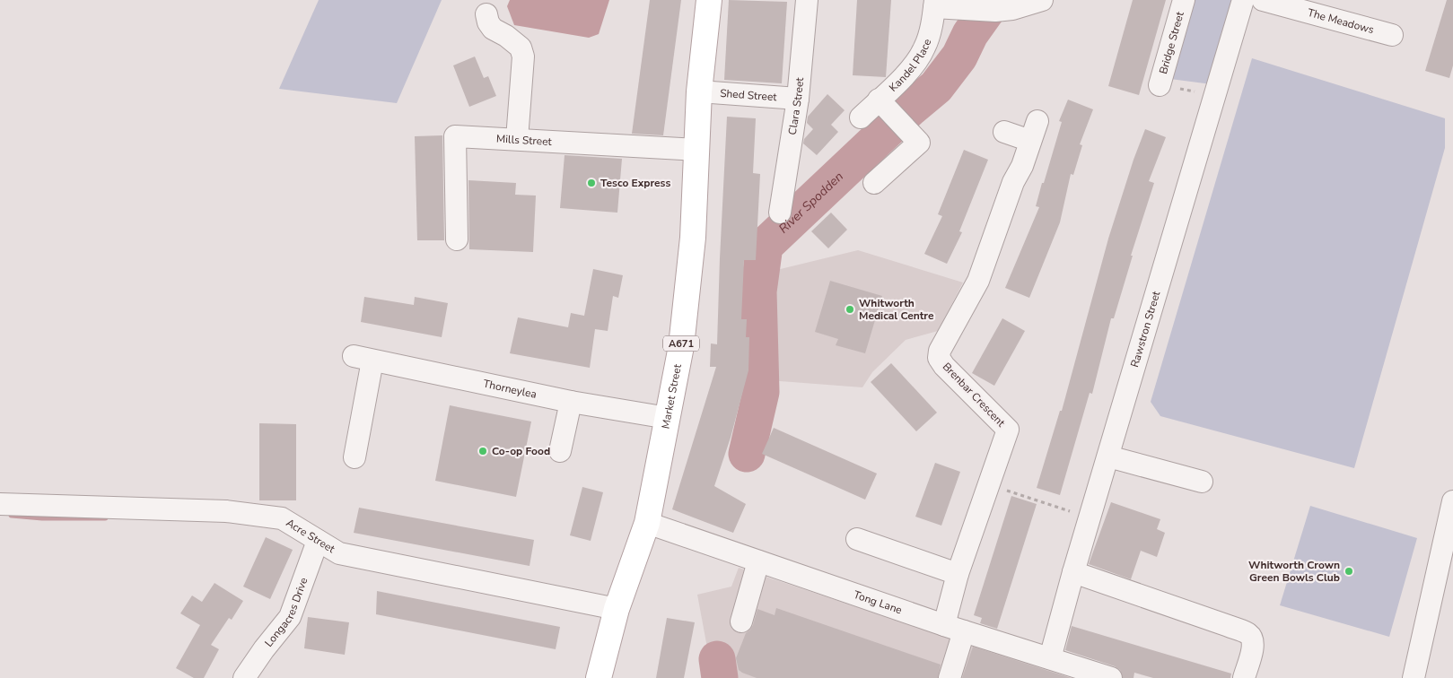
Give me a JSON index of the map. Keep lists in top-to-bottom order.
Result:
{
  "streets": {
    "main road": ["A671", "Market Street"],
    "street": [
      "The Meadows",
      "Bridge Street",
      "Kandel Place",
      "Shed Street",
      "Clara Street",
      "Mills Street",
      "Rawstron Street",
      "Thorneylea",
      "Brenbar Crescent",
      "Acre Street",
      "Tong Lane",
      "Longacres Drive"
    ]
  },
  "crossings": [
    ["Shed Street", "Clara Street"],
    ["Shed Street", "Market Street"],
    ["Mills Street", "Market Street"],
    ["Rawstron Street", "Tong Lane"],
    ["Thorneylea", "Market Street"],
    ["Brenbar Crescent", "Tong Lane"],
    ["Market Street", "Acre Street"],
    ["Market Street", "Tong Lane"],
    ["Acre Street", "Longacres Drive"]
  ],
  "water": ["River Spodden"],
  "places": [
    "Tesco Express",
    "Whitworth Medical Centre",
    "Co-op Food",
    "Whitworth Crown Green Bowls Club"
  ]
}
